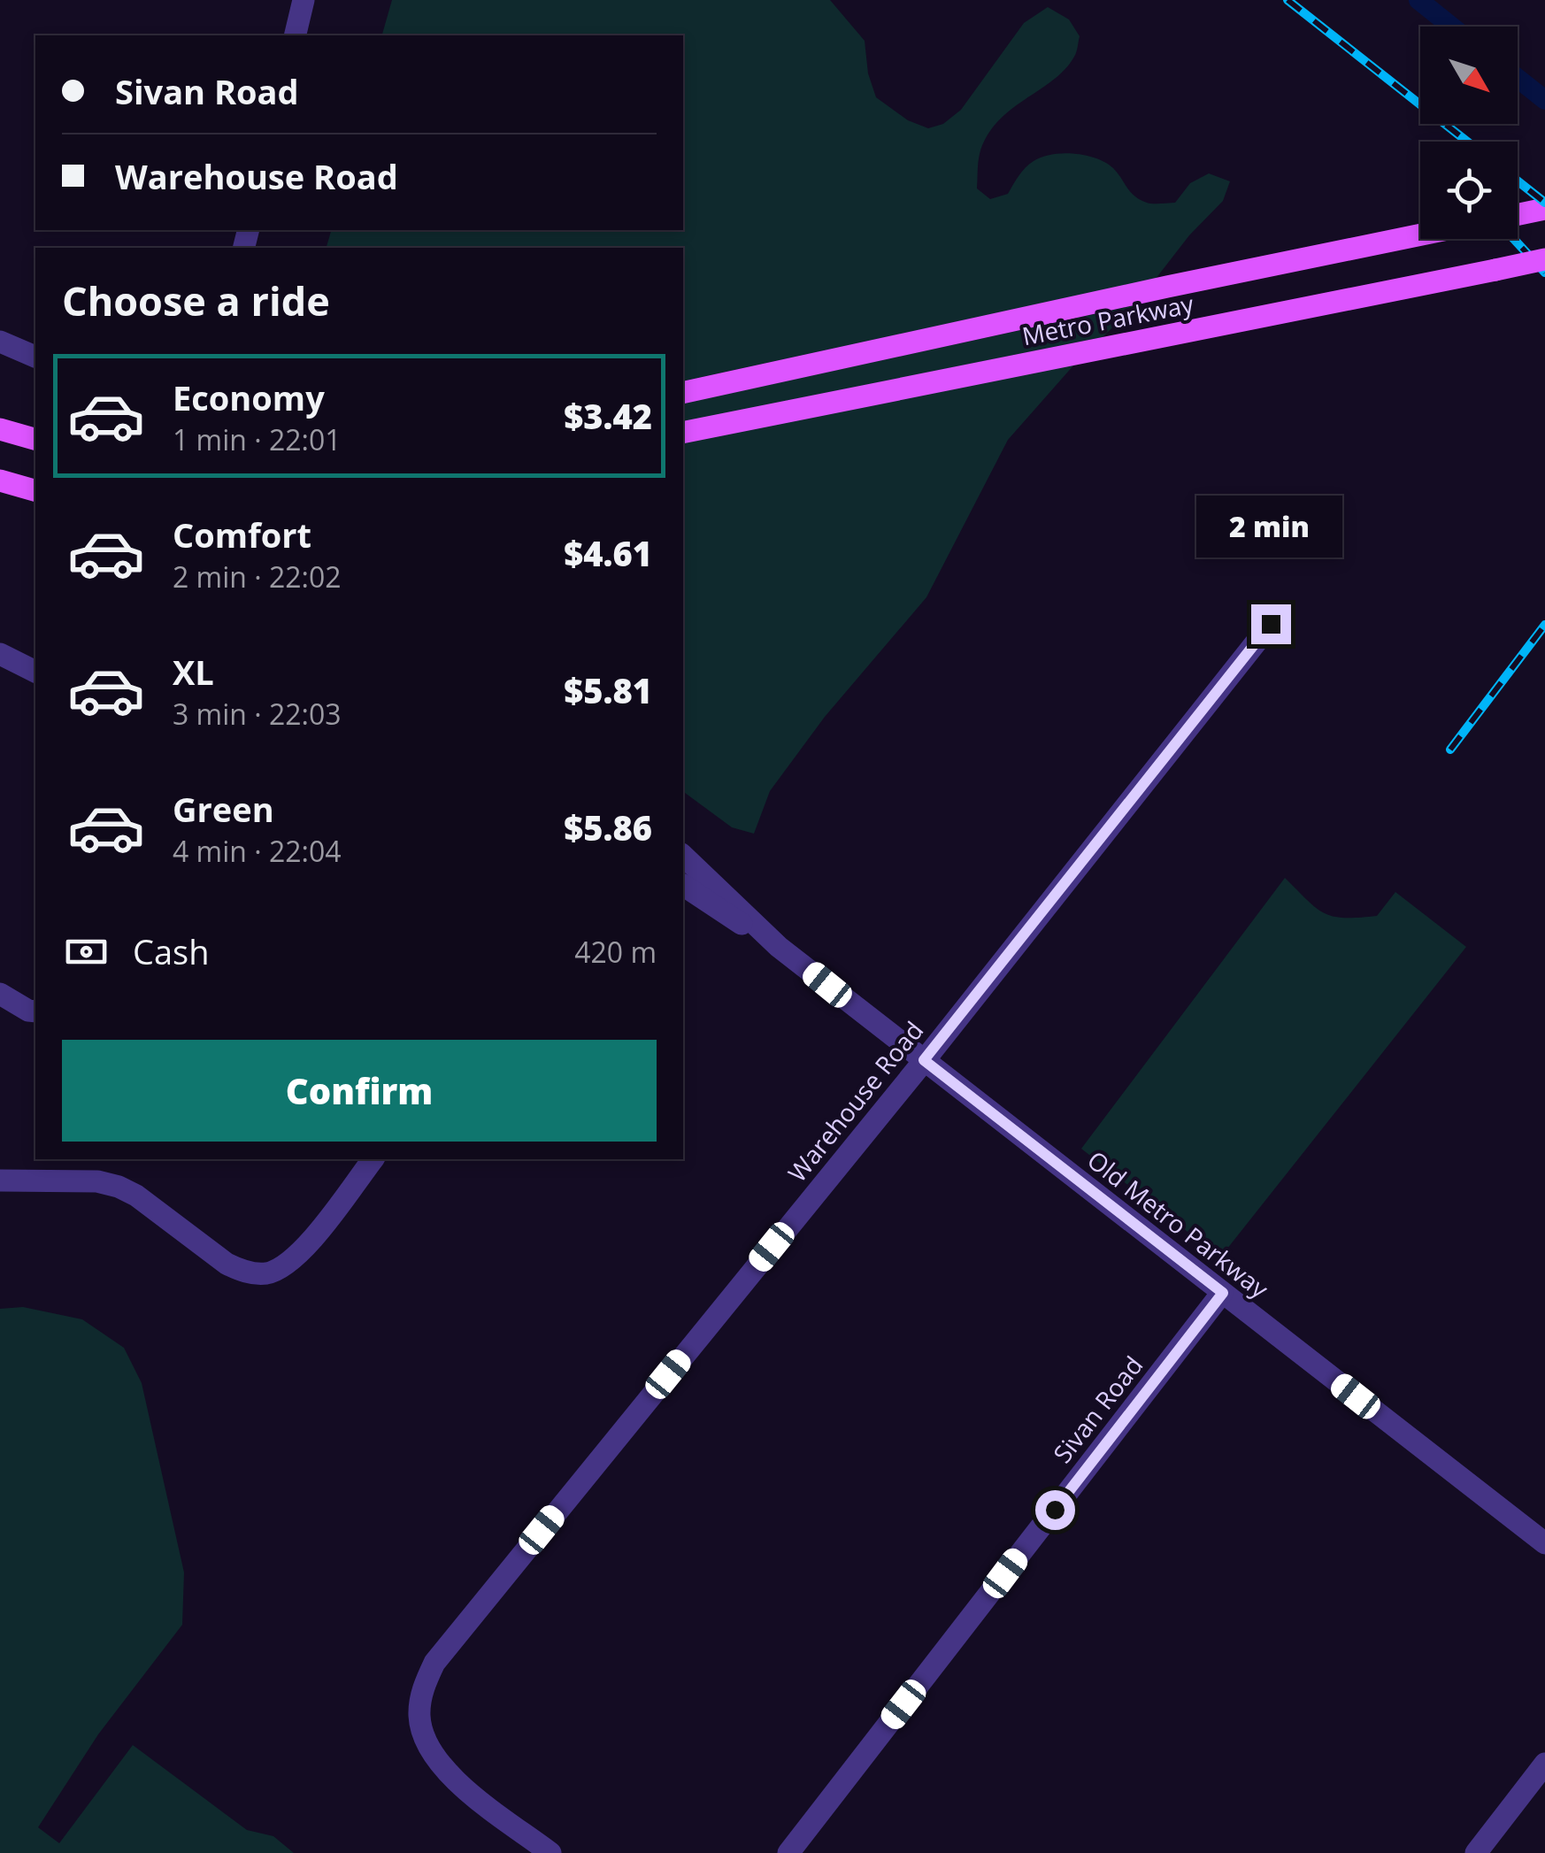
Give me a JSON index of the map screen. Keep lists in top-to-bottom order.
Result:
{
  "streets": {
    "main road": ["Metro Parkway"],
    "street": ["Warehouse Road", "Old Metro Parkway", "Sivan Road"]
  },
  "crossings": [
    ["Warehouse Road", "Old Metro Parkway"],
    ["Old Metro Parkway", "Sivan Road"]
  ],
  "north": "bottom right",
  "page": {
    "banner": ["Sivan Road", "Warehouse Road"],
    "heading": "Choose a ride",
    "list": [
      {
        "name": "Economy",
        "note": "1 min · 22:01",
        "value": "$3.42"
      },
      {
        "name": "Comfort",
        "note": "2 min · 22:02",
        "value": "$4.61"
      },
      {
        "name": "XL",
        "note": "3 min · 22:03",
        "value": "$5.81"
      },
      {
        "name": "Green",
        "note": "4 min · 22:04",
        "value": "$5.86"
      }
    ],
    "bubble": "2 min",
    "pay": ["Cash", "420 m"],
    "buttons": "Confirm"
  }
}
